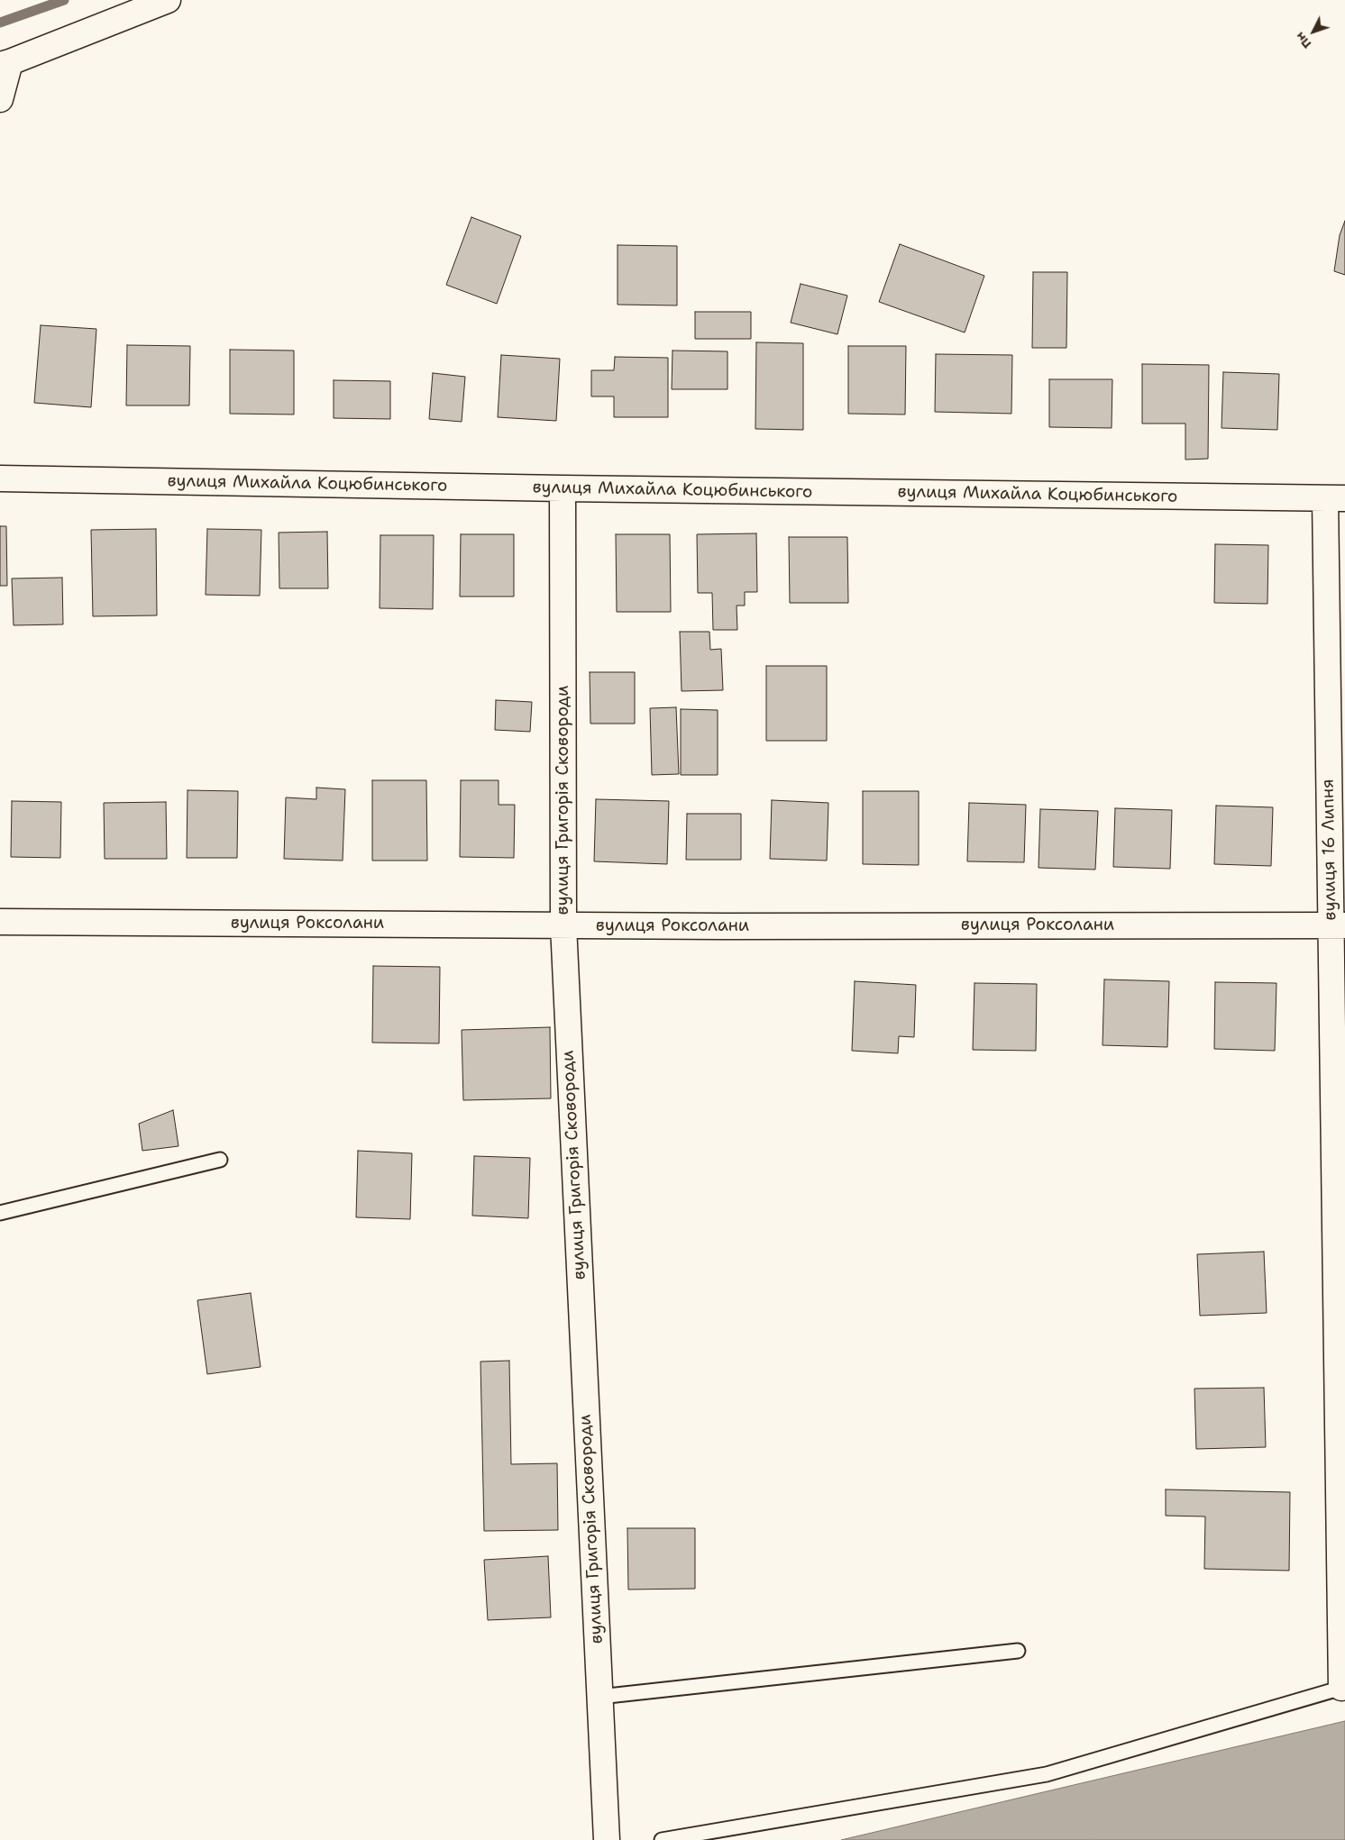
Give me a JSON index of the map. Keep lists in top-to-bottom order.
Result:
{
  "streets": {
    "street": [
      "вулиця Михайла Коцюбинського",
      "вулиця Григорія Сковороди",
      "вулиця 16 Липня",
      "вулиця Роксолани"
    ]
  },
  "crossings": [
    ["вулиця Михайла Коцюбинського", "вулиця Григорія Сковороди"],
    ["вулиця Михайла Коцюбинського", "вулиця 16 Липня"],
    ["вулиця Григорія Сковороди", "вулиця Роксолани"],
    ["вулиця 16 Липня", "вулиця Роксолани"]
  ],
  "north": "bottom left"
}
